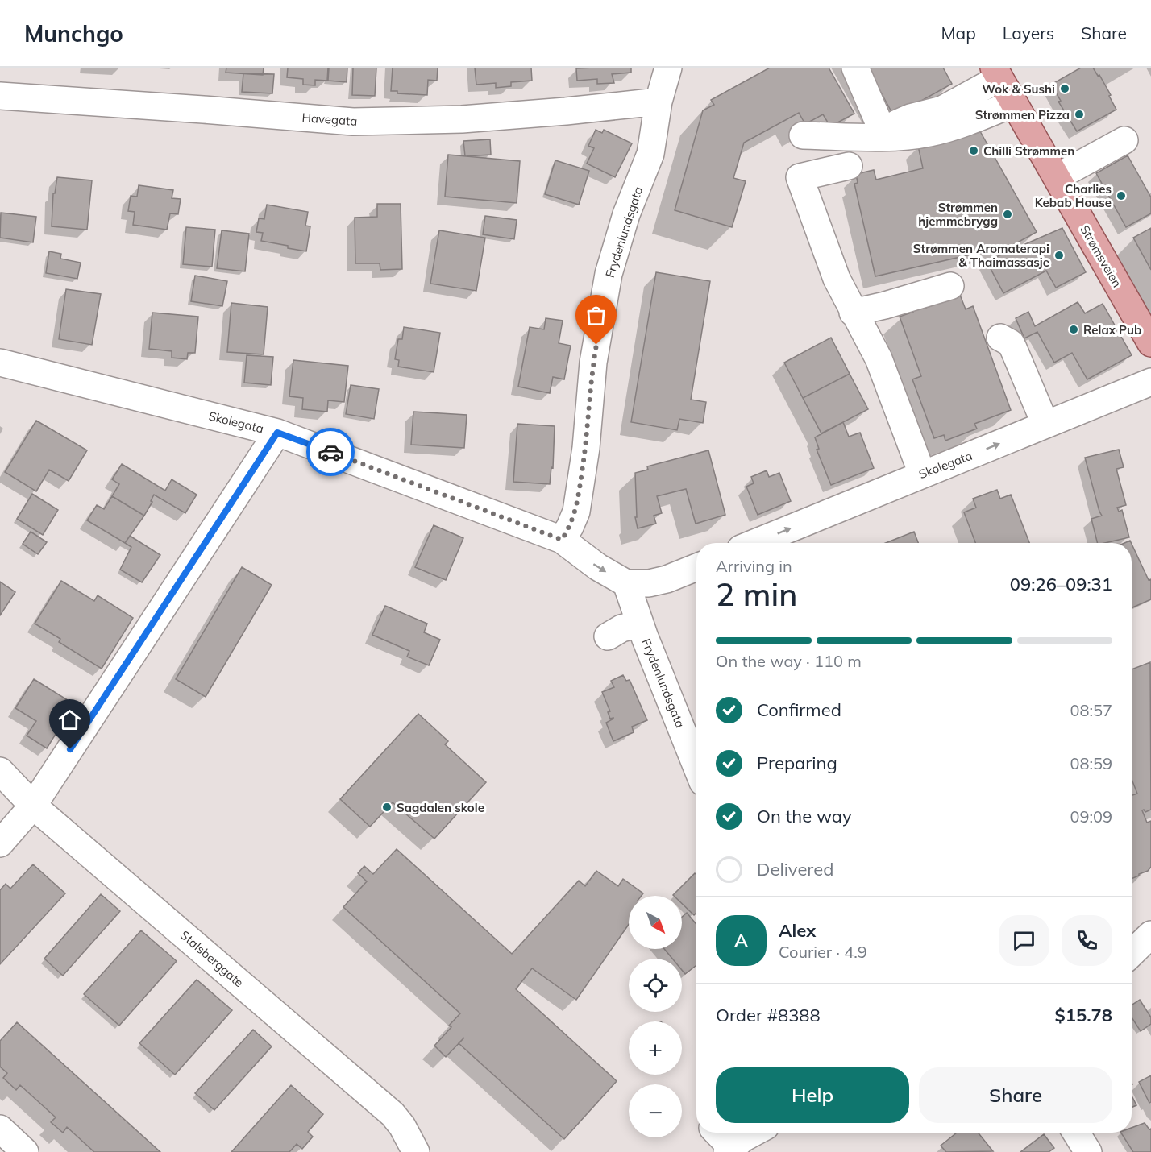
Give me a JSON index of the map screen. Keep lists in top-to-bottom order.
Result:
{
  "streets": {
    "main road": ["Strømsveien"],
    "street": [
      "Havegata",
      "Frydenlundsgata",
      "Skolegata",
      "Stalsberggate"
    ]
  },
  "crossings": [
    ["Havegata", "Frydenlundsgata"],
    ["Frydenlundsgata", "Skolegata"]
  ],
  "places": [
    "Wok & Sushi",
    "Strømmen Pizza",
    "Chilli Strømmen",
    "Charlies Kebab House",
    "Strømmen hjemmebrygg",
    "Strømmen Aromaterapi & Thaimassasje",
    "Relax Pub",
    "Sagdalen skole"
  ],
  "north": "bottom right",
  "page": {
    "header": "Munchgo",
    "nav": ["Map", "Layers", "Share"],
    "heading": ["2 min", "Arriving in", "09:26–09:31"],
    "panel": [
      "Alex",
      "Courier · 4.9",
      "Order #8388",
      "$15.78"
    ],
    "bar": "On the way · 110 m",
    "list": [
      ["Confirmed", "08:57"],
      ["Preparing", "08:59"],
      ["On the way", "09:09"],
      "Delivered"
    ],
    "map_buttons": ["+", "−"],
    "round": "A",
    "buttons": ["Help", "Share"]
  }
}
